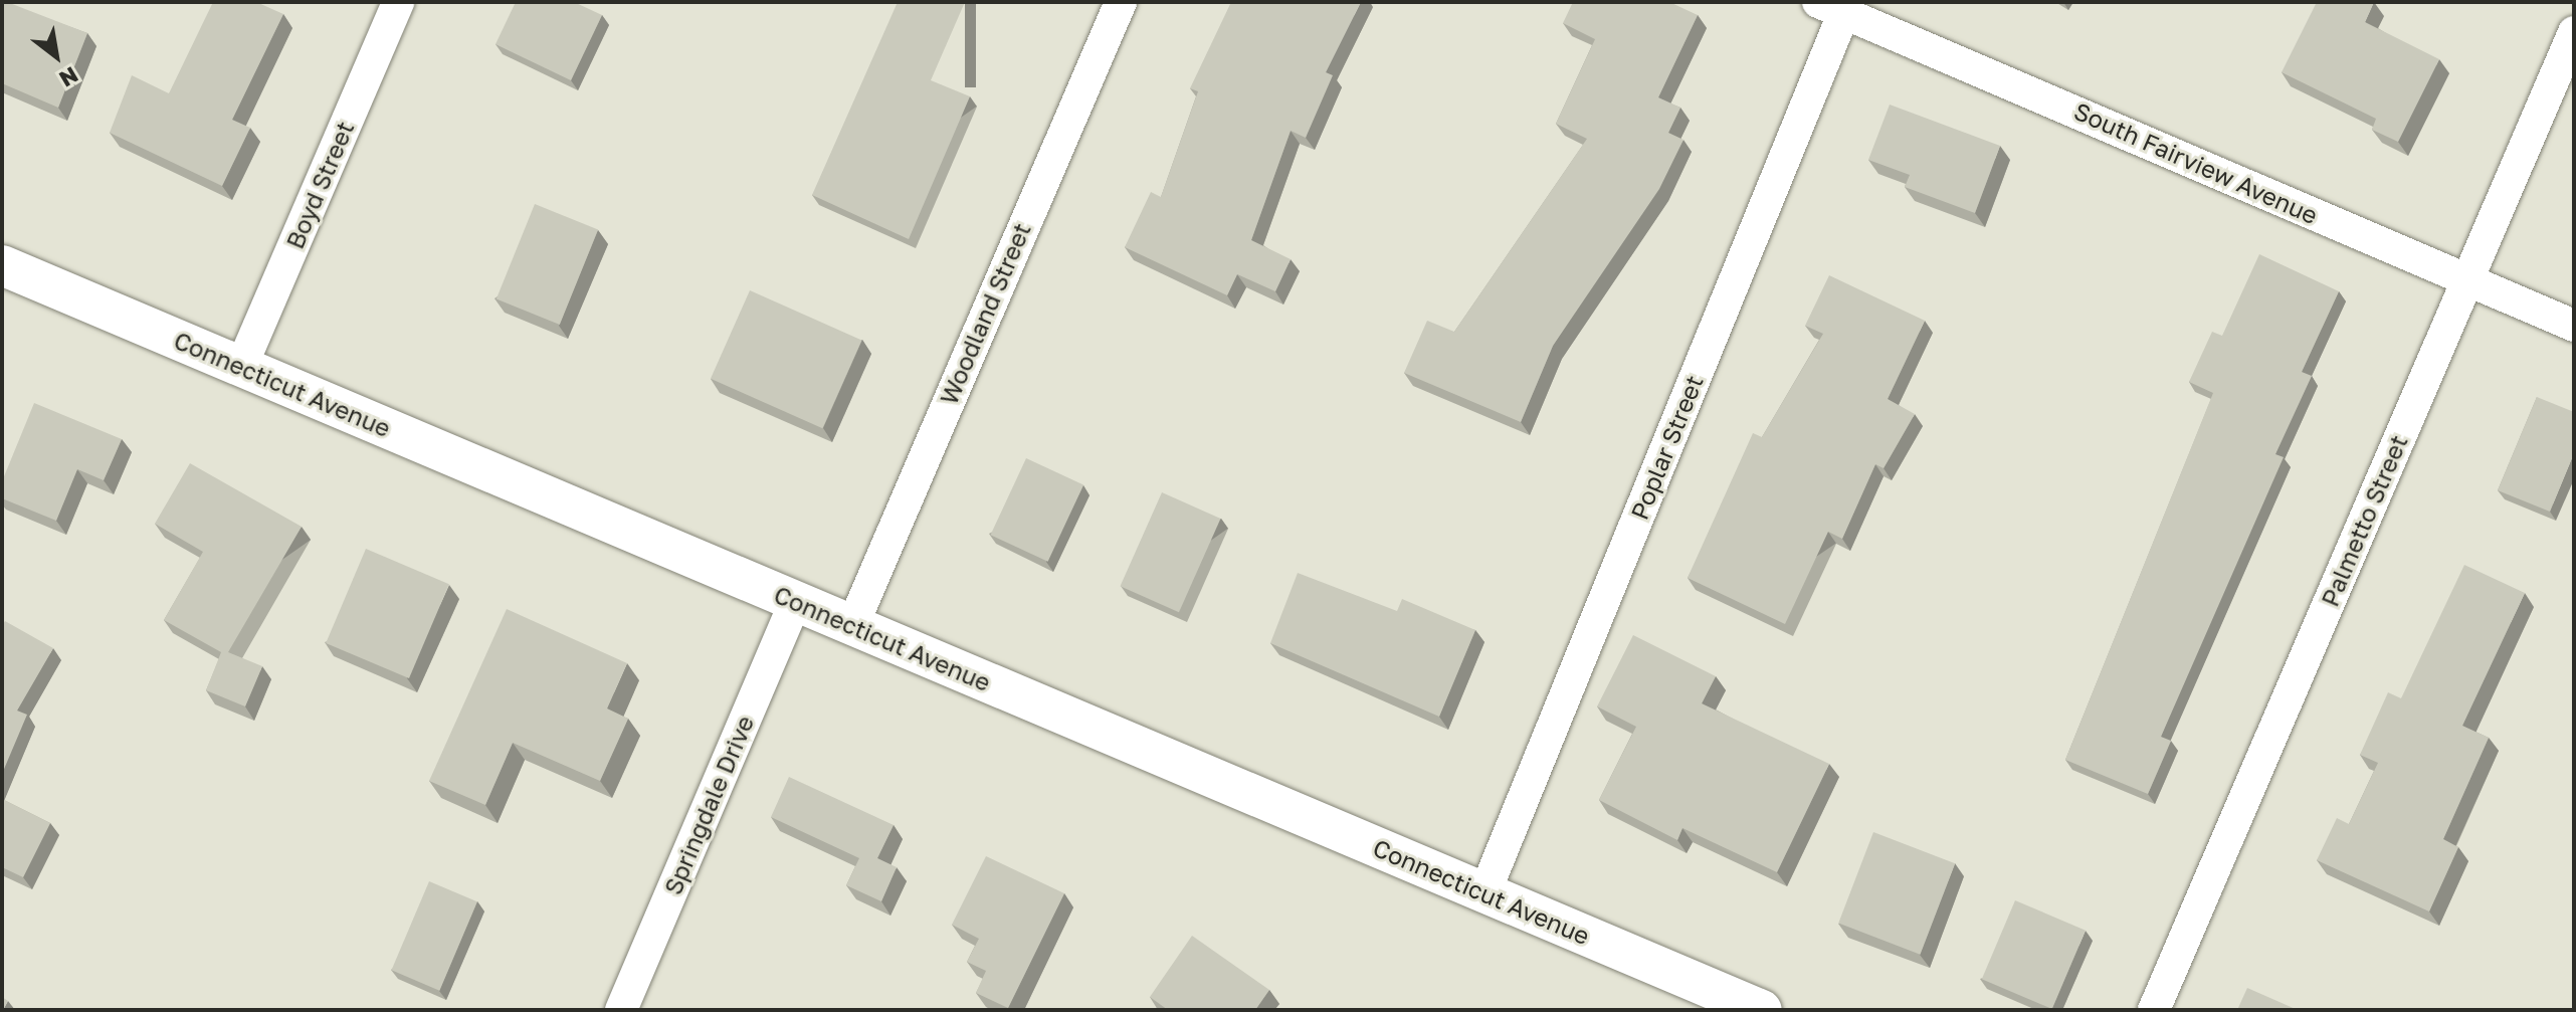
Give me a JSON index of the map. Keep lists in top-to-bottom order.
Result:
{
  "streets": {
    "street": [
      "South Fairview Avenue",
      "Boyd Street",
      "Woodland Street",
      "Connecticut Avenue",
      "Poplar Street",
      "Palmetto Street",
      "Springdale Drive"
    ]
  },
  "crossings": [
    ["South Fairview Avenue", "Poplar Street"],
    ["South Fairview Avenue", "Palmetto Street"],
    ["Boyd Street", "Connecticut Avenue"],
    ["Woodland Street", "Connecticut Avenue"],
    ["Connecticut Avenue", "Poplar Street"],
    ["Connecticut Avenue", "Springdale Drive"]
  ],
  "north": "bottom right"
}
